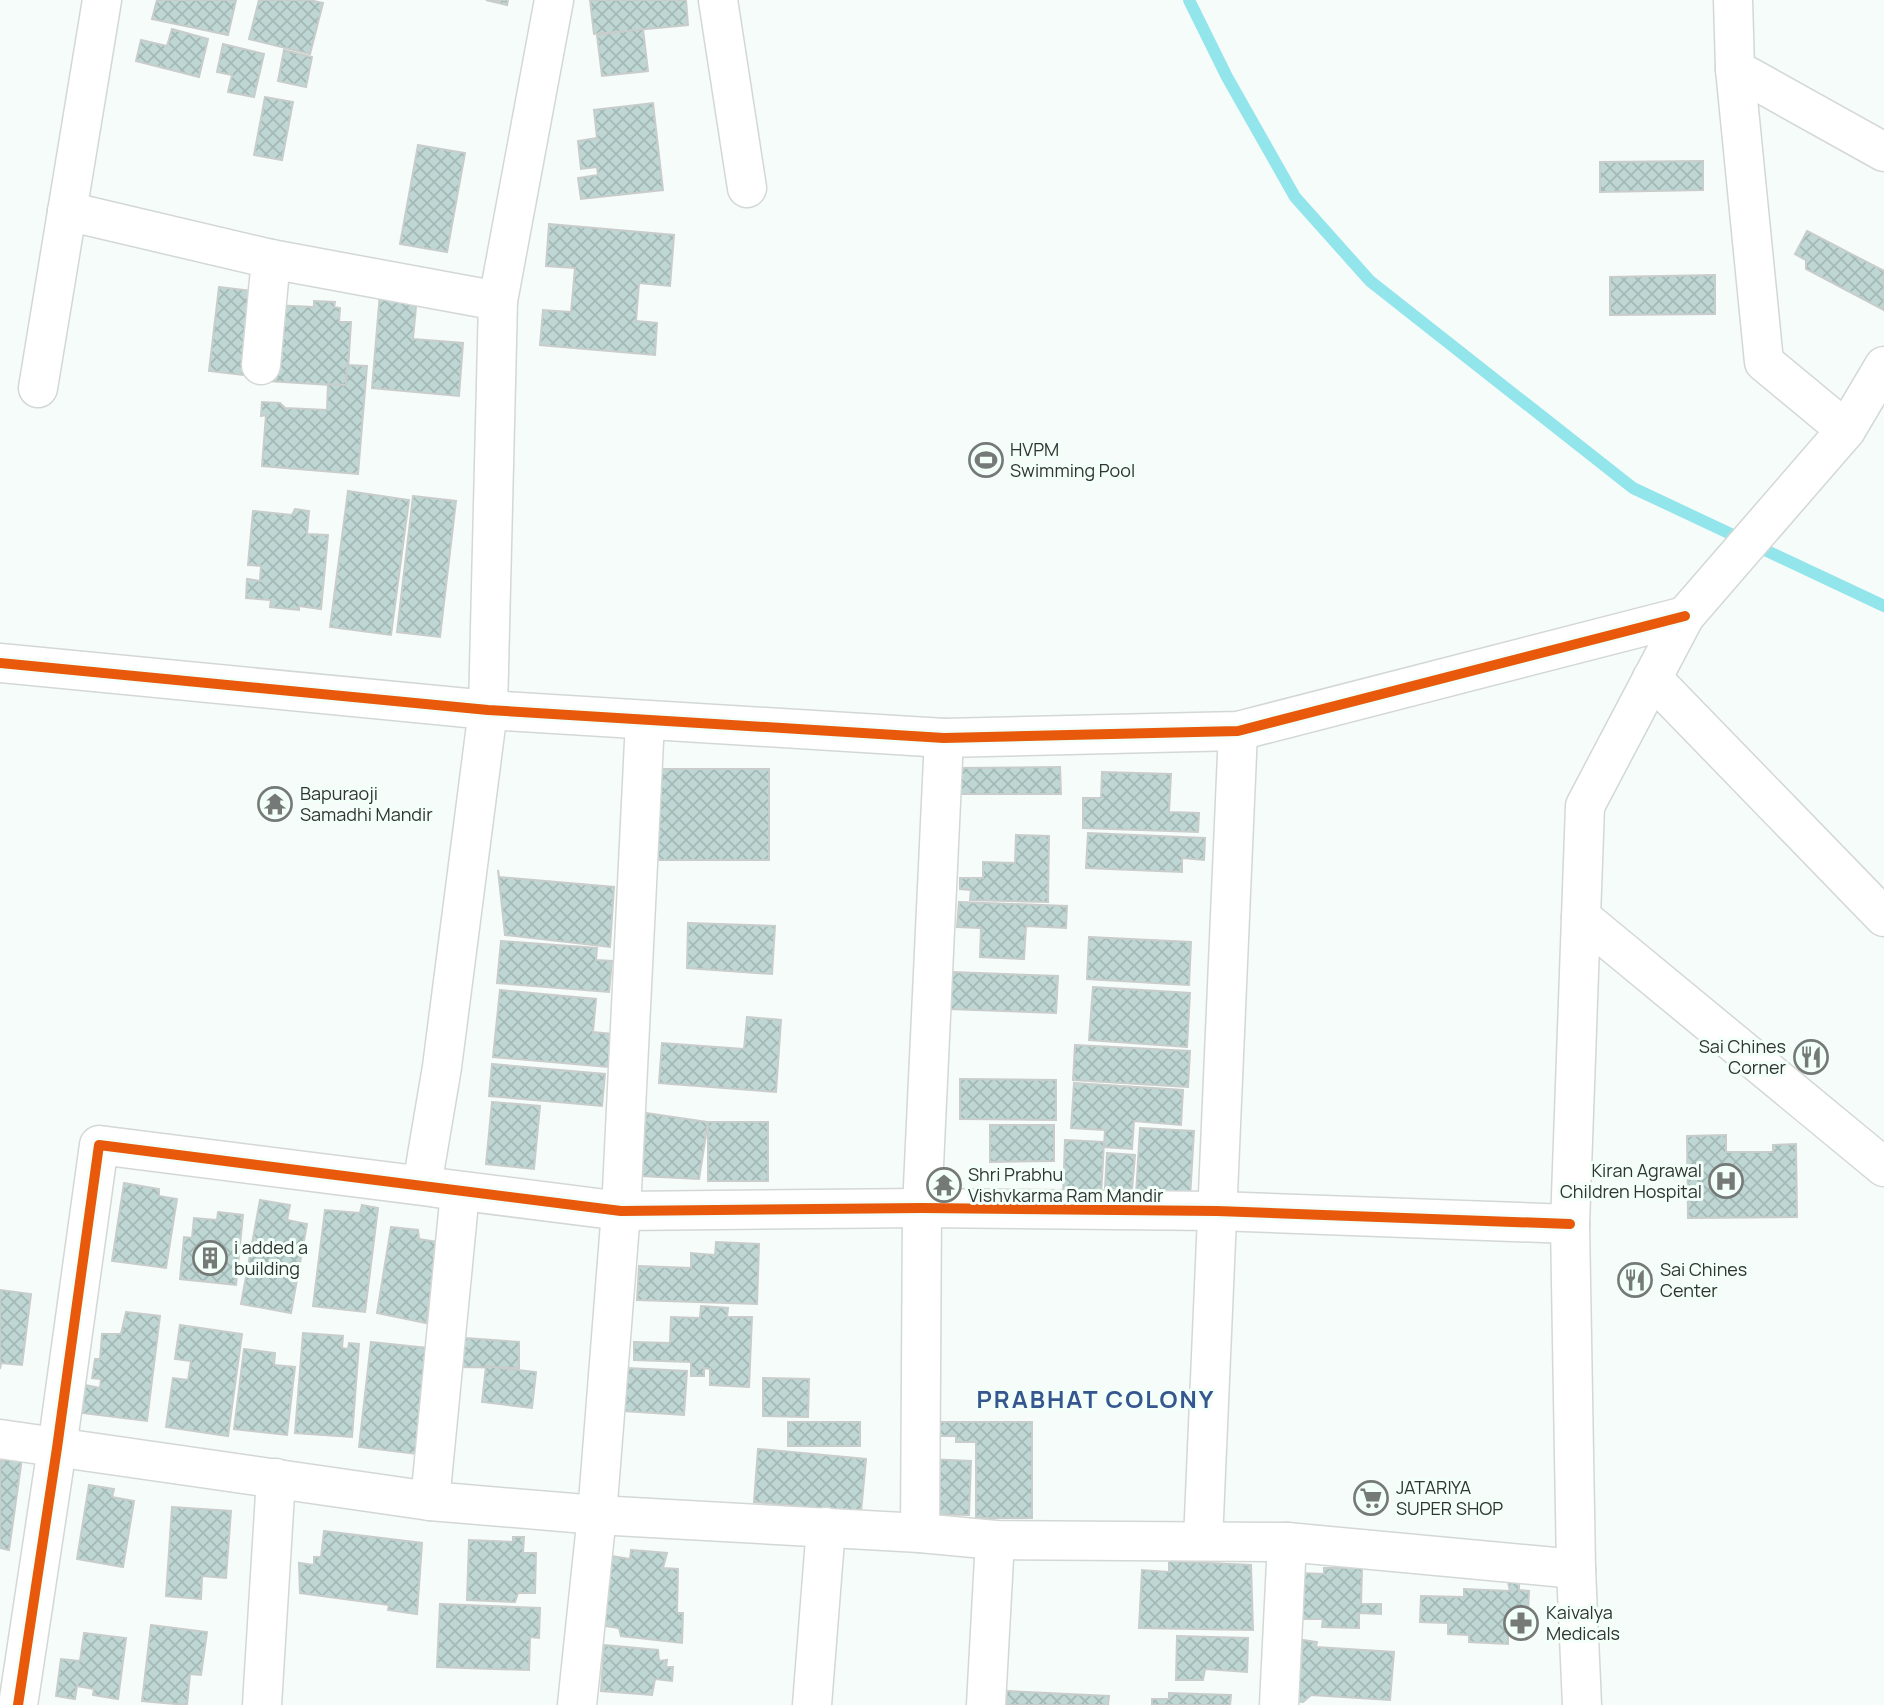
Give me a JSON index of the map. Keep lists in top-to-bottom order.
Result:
{
  "districts": ["PRABHAT COLONY"],
  "places": {
    "sports": ["HVPM Swimming Pool"],
    "temple": ["Bapuraoji Samadhi Mandir", "Shri Prabhu Vishvkarma Ram Mandir"],
    "restaurant": ["Sai Chines Corner", "Sai Chines Center"],
    "hospital": ["Kiran Agrawal Children Hospital"],
    "building": ["i added a building"],
    "supermarket": ["JATARIYA SUPER SHOP"],
    "pharmacy": ["Kaivalya Medicals"]
  }
}
